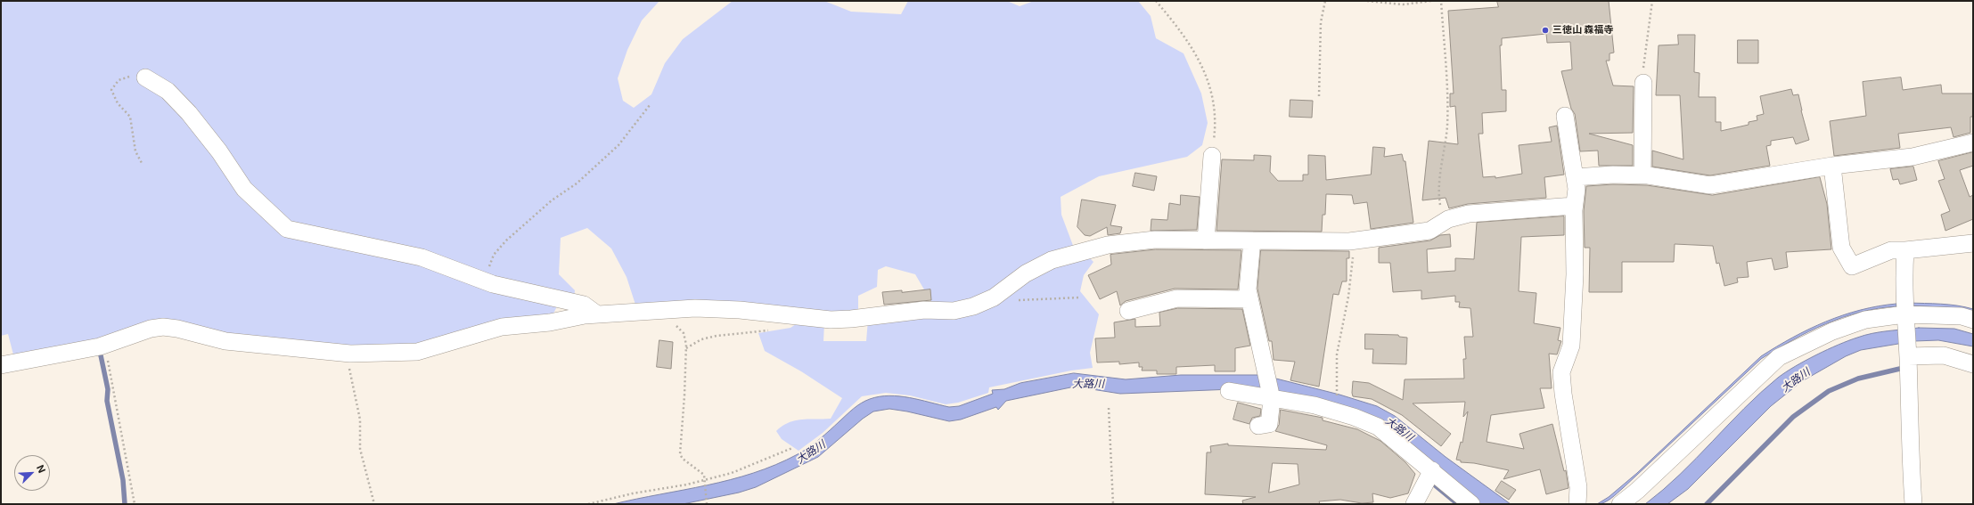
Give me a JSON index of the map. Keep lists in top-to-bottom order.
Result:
{
  "water": ["大路川"],
  "places": ["三徳山 森福寺"],
  "north": "top right"
}
